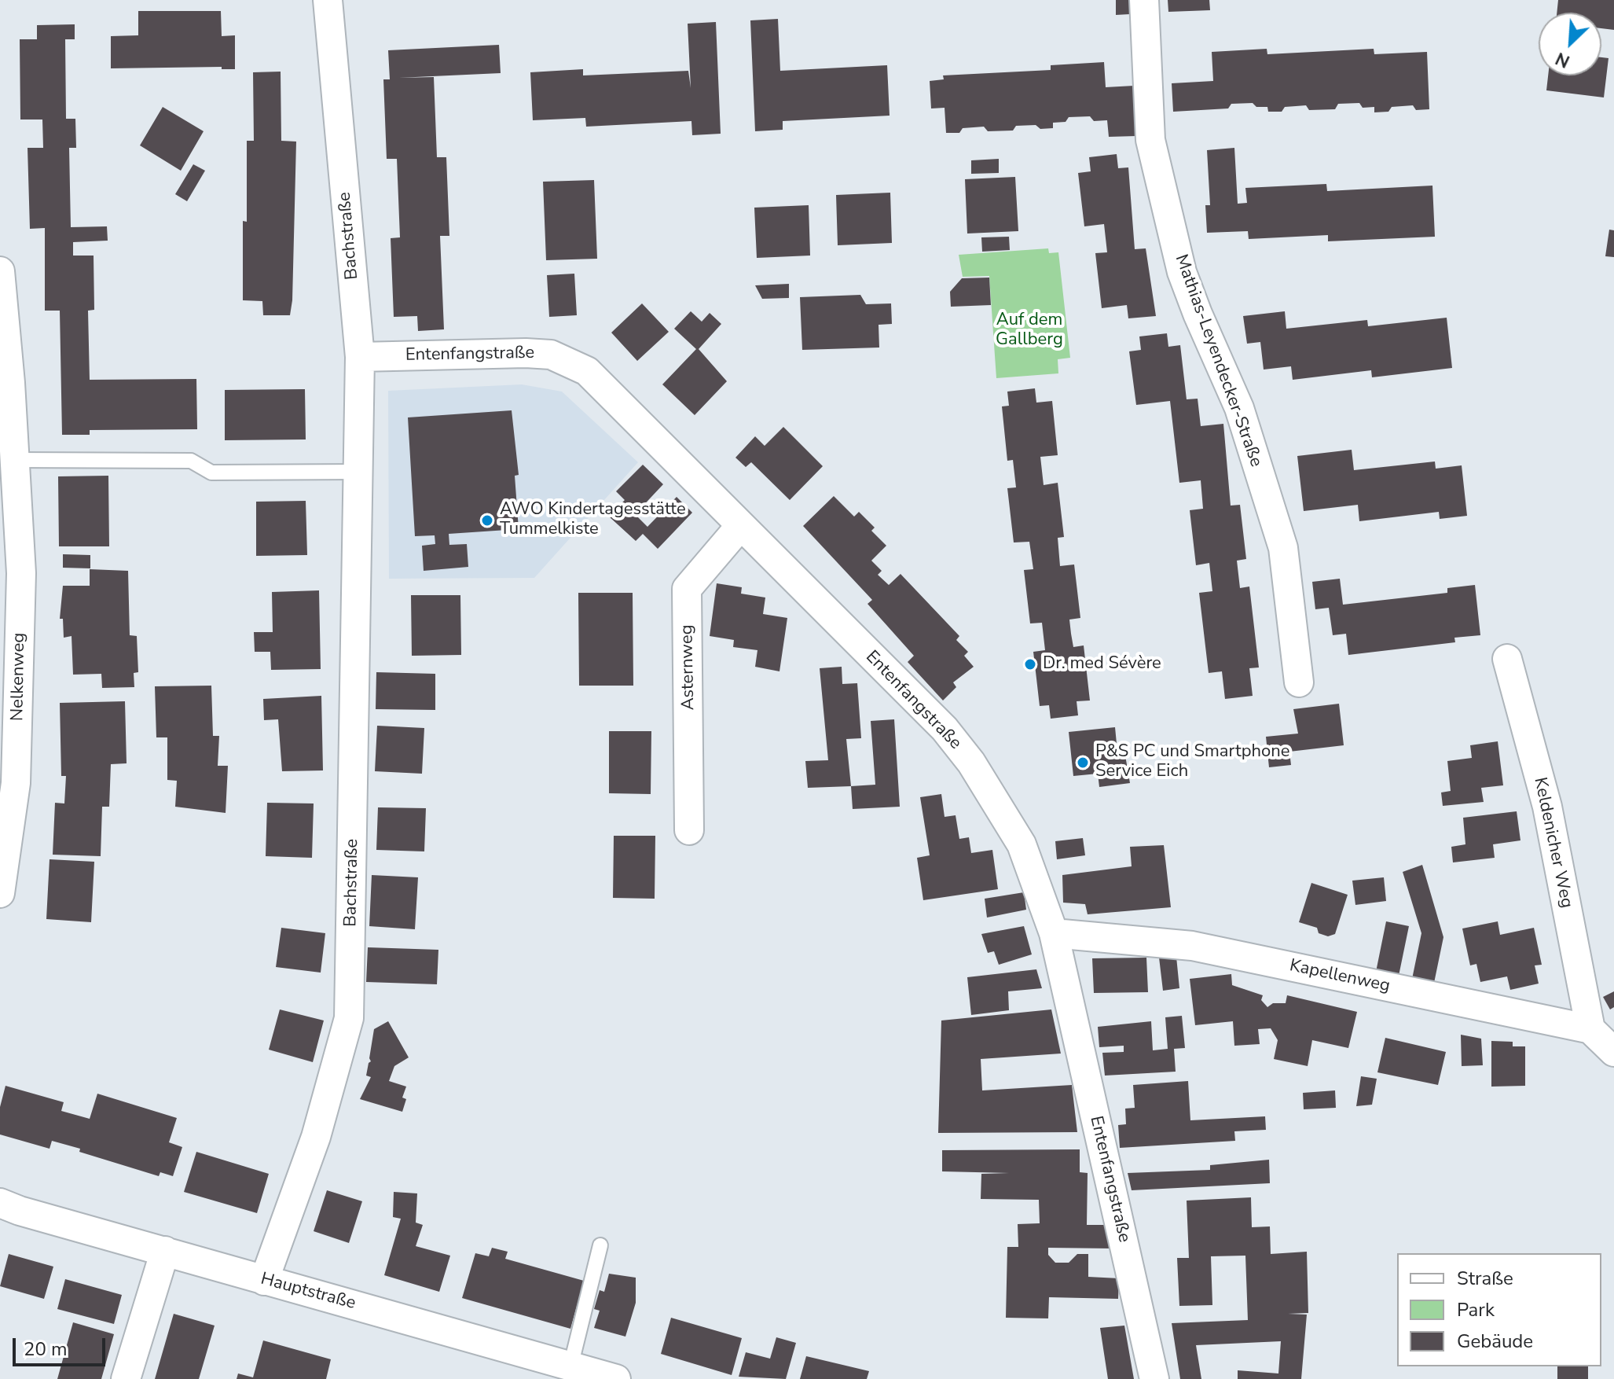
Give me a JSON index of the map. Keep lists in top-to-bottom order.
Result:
{
  "streets": {
    "street": [
      "Bachstraße",
      "Entenfangstraße",
      "Mathias-Leyendecker-Straße",
      "Asternweg",
      "Nelkenweg",
      "Keldenicher Weg",
      "Kapellenweg",
      "Hauptstraße"
    ]
  },
  "crossings": [
    ["Bachstraße", "Entenfangstraße"],
    ["Bachstraße", "Hauptstraße"],
    ["Entenfangstraße", "Asternweg"],
    ["Entenfangstraße", "Kapellenweg"],
    ["Keldenicher Weg", "Kapellenweg"]
  ],
  "parks": ["Auf dem Gallberg"],
  "places": ["AWO Kindertagesstätte Tummelkiste", "Dr. med Sévère", "P&S PC und Smartphone Service Eich"],
  "legend": ["Straße", "Park", "Gebäude"],
  "scale_bar": "20 m",
  "north": "bottom left"
}
